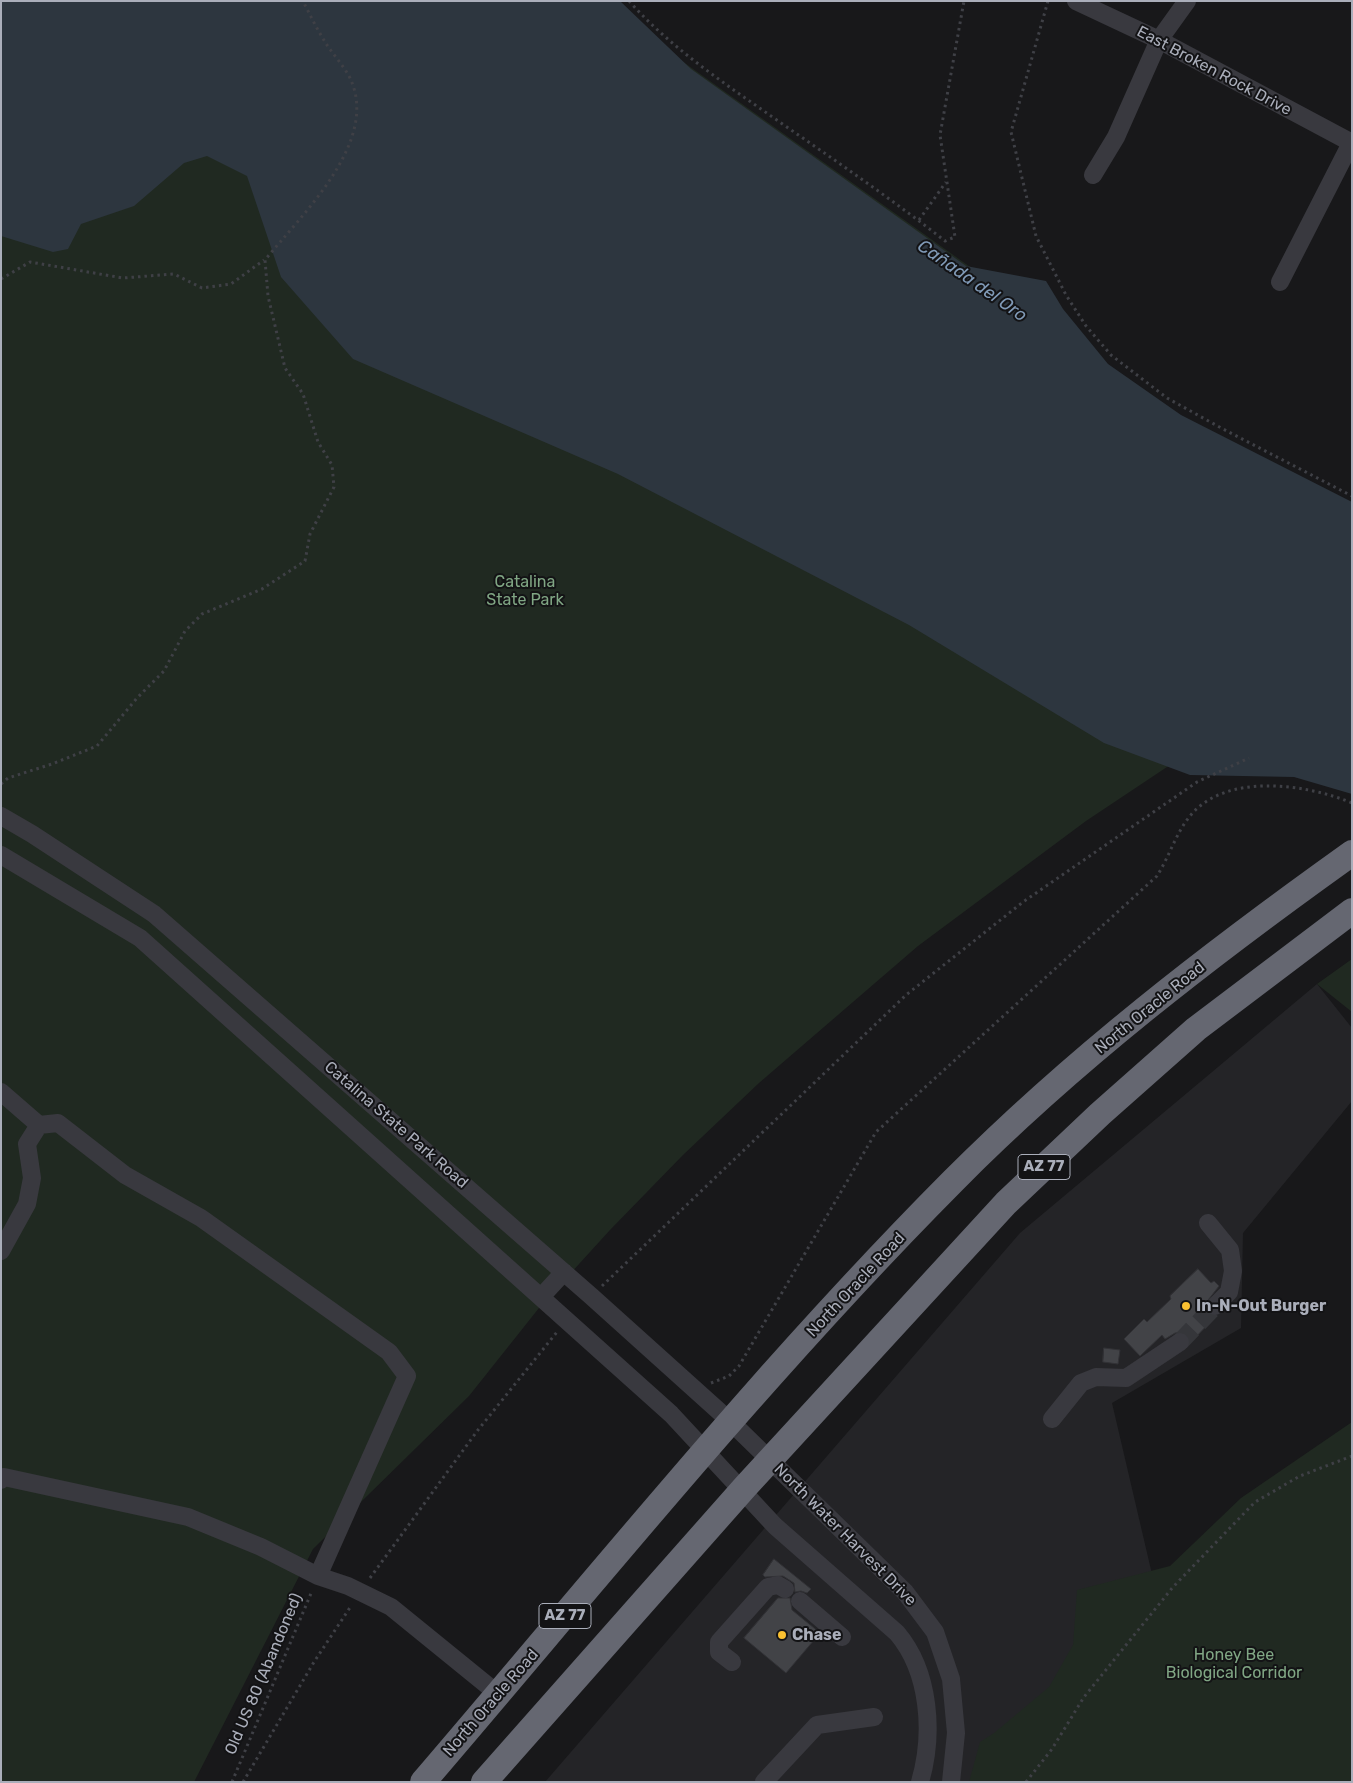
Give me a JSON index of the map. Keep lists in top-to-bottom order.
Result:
{
  "streets": {
    "highway": ["North Oracle Road", "AZ 77"],
    "street": ["East Broken Rock Drive", "Catalina State Park Road", "North Water Harvest Drive"],
    "path": ["Old US 80 (Abandoned)"]
  },
  "crossings": [
    ["North Oracle Road", "Catalina State Park Road"],
    ["North Oracle Road", "North Water Harvest Drive"],
    ["Catalina State Park Road", "AZ 77"],
    ["Catalina State Park Road", "North Water Harvest Drive"],
    ["AZ 77", "North Water Harvest Drive"]
  ],
  "water": ["Cañada del Oro"],
  "parks": ["Catalina State Park", "Honey Bee Biological Corridor"],
  "places": ["In-N-Out Burger", "Chase"]
}
